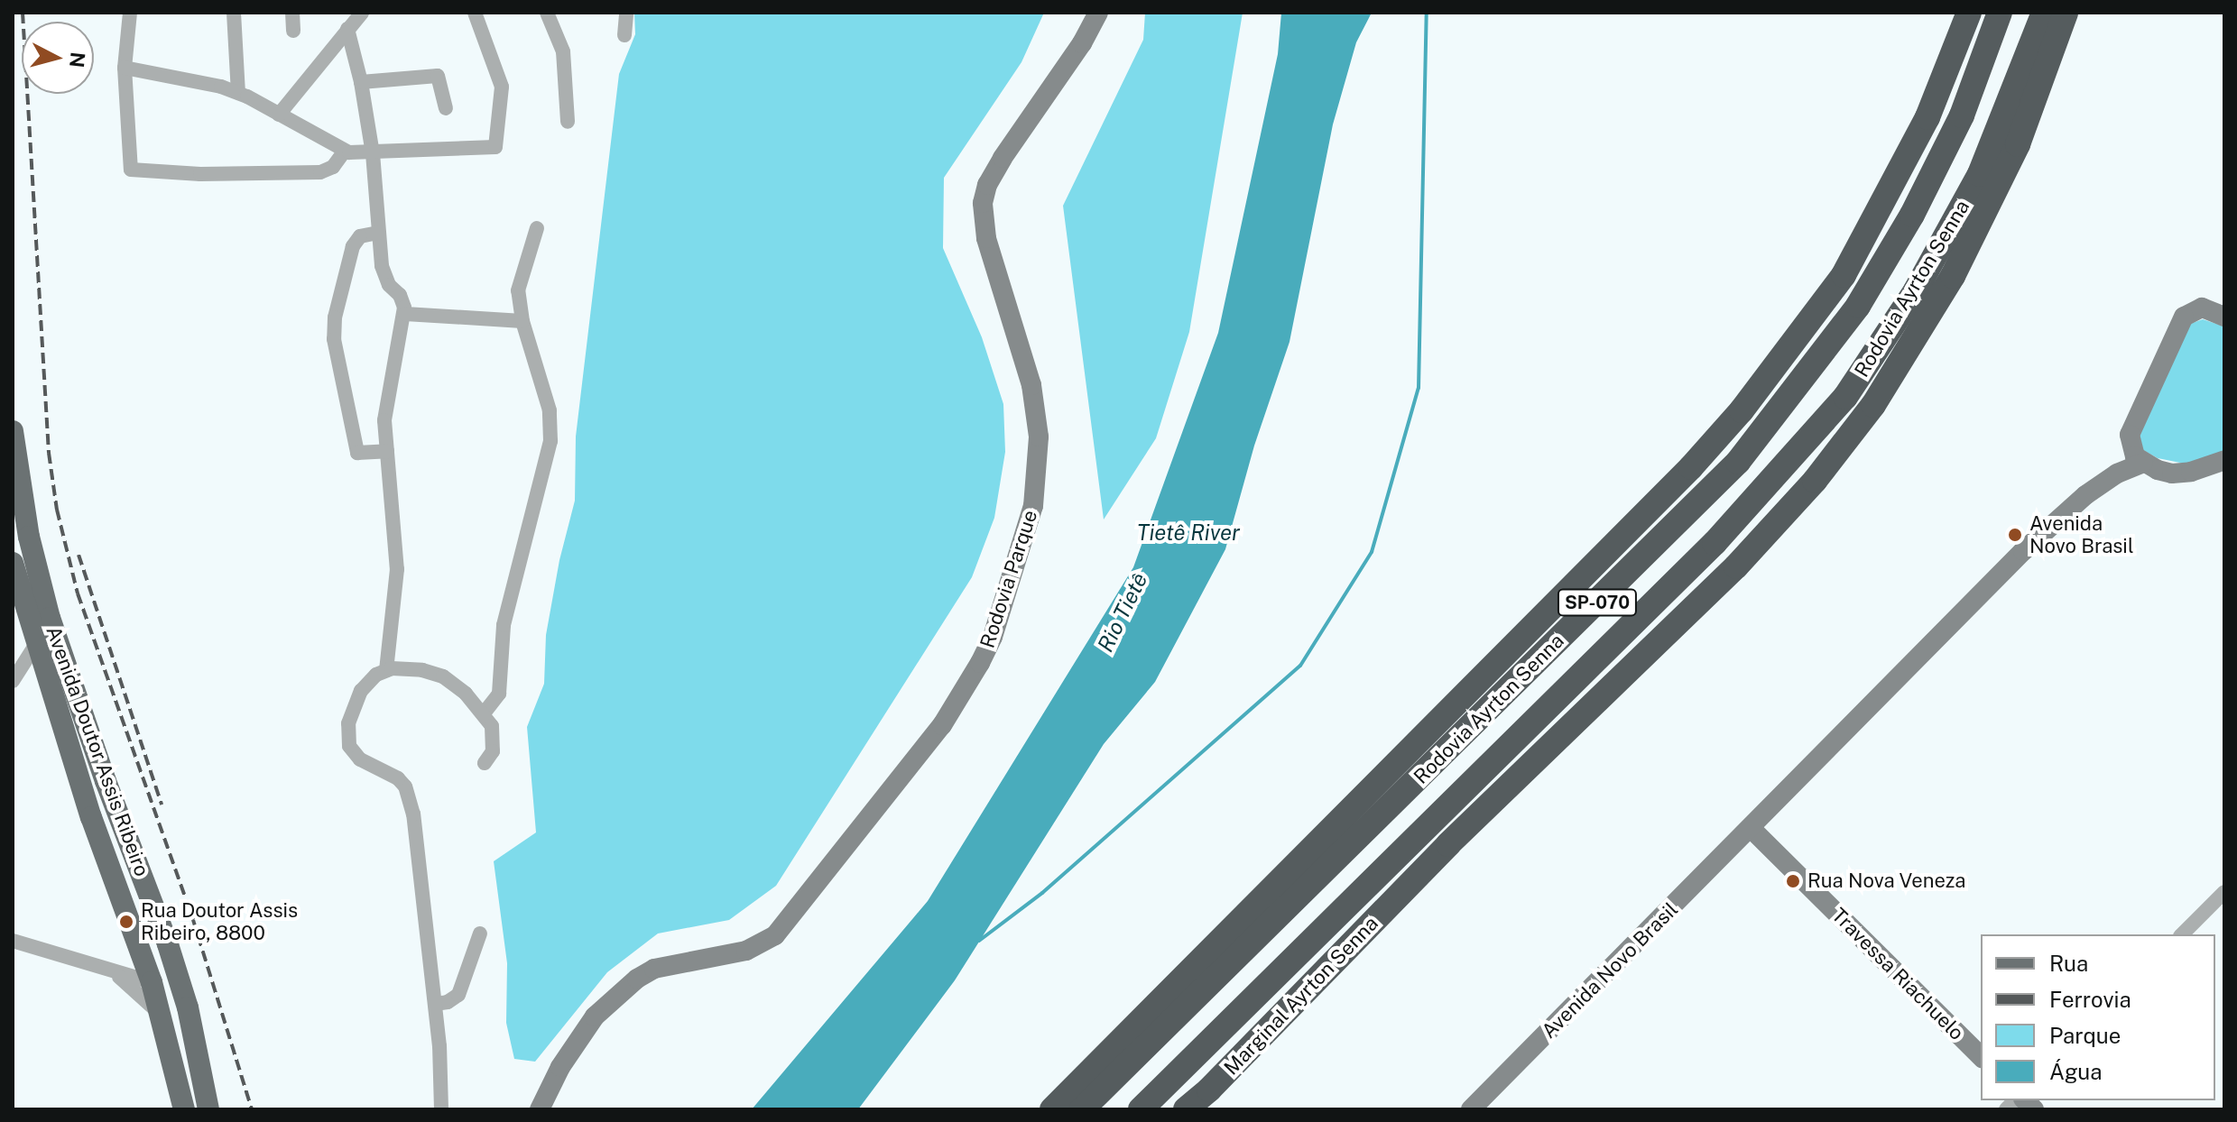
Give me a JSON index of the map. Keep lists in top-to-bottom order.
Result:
{
  "streets": {
    "highway": ["Rodovia Ayrton Senna", "SP-070", "Marginal Ayrton Senna"],
    "main road": ["Avenida Doutor Assis Ribeiro"],
    "street": ["Rodovia Parque", "Avenida Novo Brasil", "Travessa Riachuelo"]
  },
  "crossings": [
    ["Avenida Novo Brasil", "Travessa Riachuelo"]
  ],
  "water": ["Tietê River", "Rio Tietê"],
  "places": ["Avenida Novo Brasil", "Rua Nova Veneza", "Rua Doutor Assis Ribeiro, 8800"],
  "legend": [
    "Rua",
    "Ferrovia",
    "Parque",
    "Água"
  ],
  "north": "right"
}
